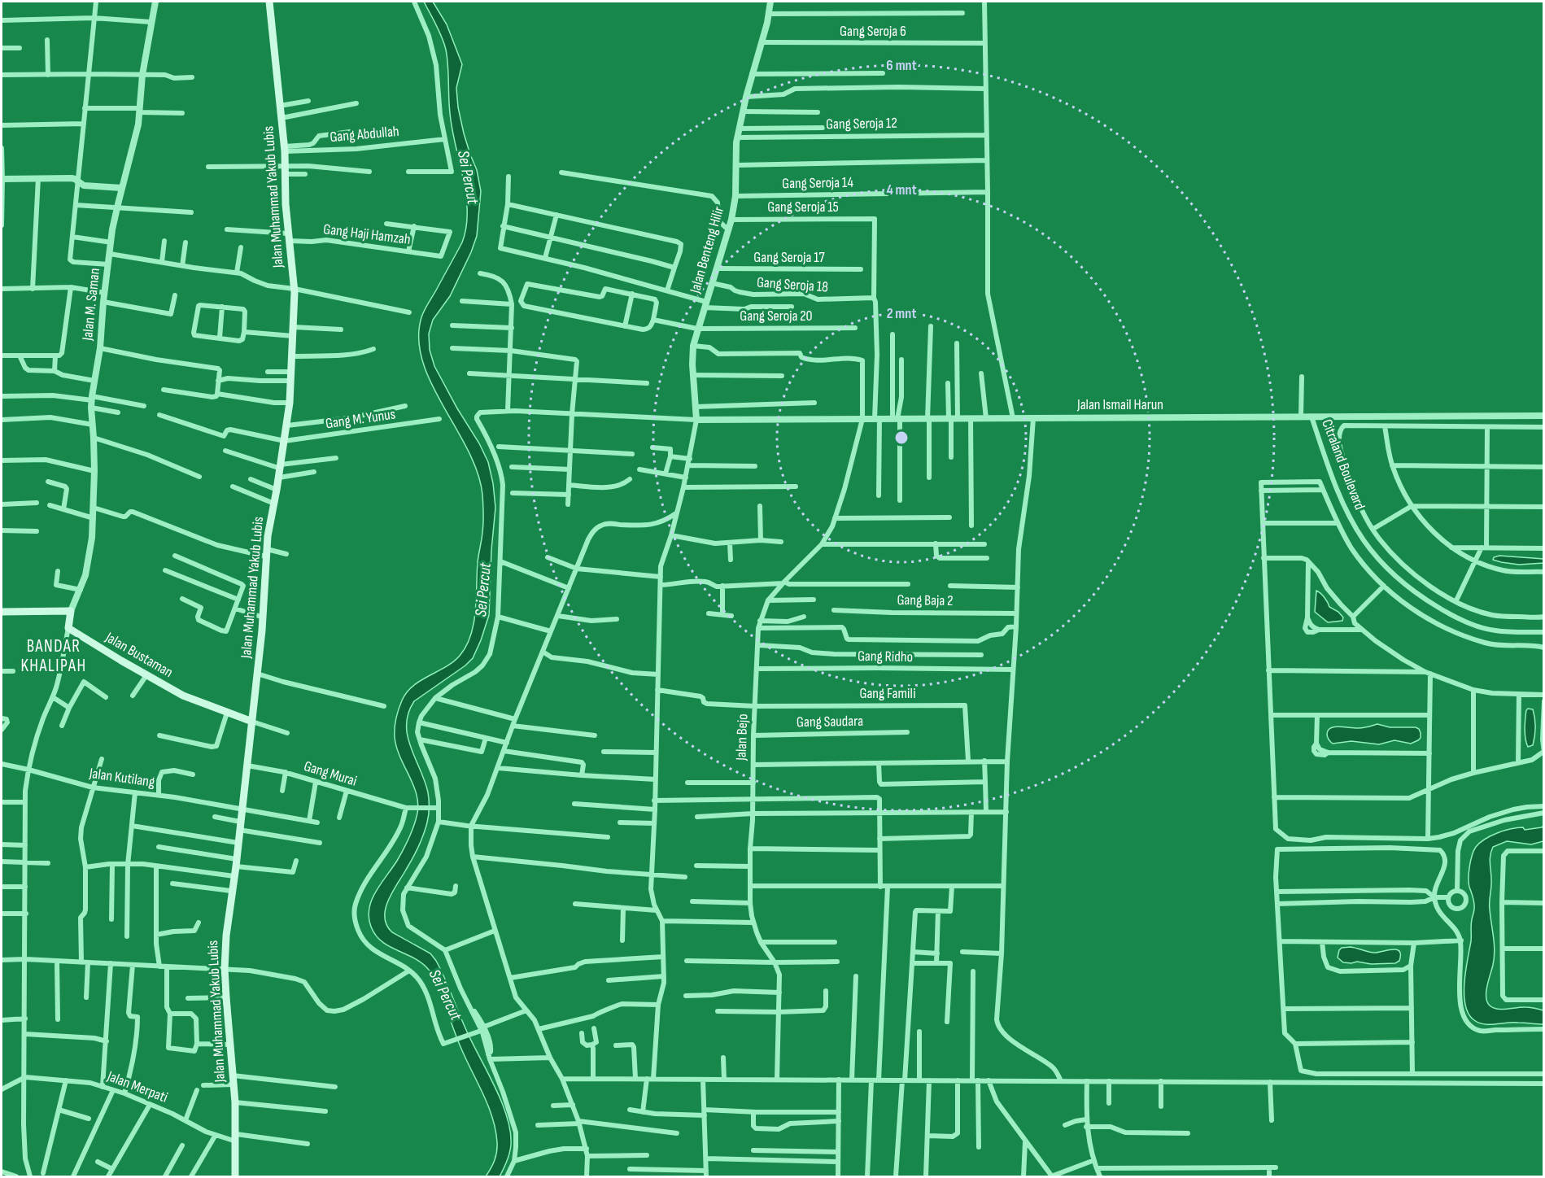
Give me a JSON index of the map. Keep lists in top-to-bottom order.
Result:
{
  "streets": {
    "main road": ["Jalan Muhammad Yakub Lubis", "Jalan Bustaman"],
    "street": [
      "Gang Seroja 6",
      "Gang Seroja 12",
      "Gang Abdullah",
      "Gang Seroja 14",
      "Gang Seroja 15",
      "Gang Haji Hamzah",
      "Jalan Benteng Hilir",
      "Gang Seroja 17",
      "Gang Seroja 18",
      "Jalan M. Saman",
      "Gang Seroja 20",
      "Jalan Ismail Harun",
      "Gang M. Yunus",
      "Citraland Boulevard",
      "Gang Baja 2",
      "Gang Ridho",
      "Gang Famili",
      "Gang Saudara",
      "Jalan Bejo",
      "Gang Murai",
      "Jalan Kutilang",
      "Jalan Merpati"
    ]
  },
  "crossings": [
    ["Gang Seroja 6", "Jalan Benteng Hilir"],
    ["Gang Seroja 12", "Jalan Benteng Hilir"],
    ["Gang Abdullah", "Jalan Muhammad Yakub Lubis"],
    ["Gang Seroja 14", "Jalan Benteng Hilir"],
    ["Jalan Muhammad Yakub Lubis", "Gang Haji Hamzah"],
    ["Jalan Muhammad Yakub Lubis", "Gang M. Yunus"],
    ["Jalan Muhammad Yakub Lubis", "Jalan Bustaman"],
    ["Jalan Muhammad Yakub Lubis", "Gang Murai"],
    ["Jalan Muhammad Yakub Lubis", "Jalan Kutilang"],
    ["Jalan Muhammad Yakub Lubis", "Jalan Merpati"],
    ["Gang Seroja 15", "Jalan Benteng Hilir"],
    ["Gang Seroja 15", "Gang Seroja 18"],
    ["Jalan Benteng Hilir", "Gang Seroja 17"],
    ["Jalan Benteng Hilir", "Gang Seroja 18"],
    ["Jalan Benteng Hilir", "Gang Seroja 20"],
    ["Jalan Benteng Hilir", "Jalan Ismail Harun"],
    ["Jalan Benteng Hilir", "Jalan Bejo"],
    ["Jalan Ismail Harun", "Citraland Boulevard"],
    ["Jalan Ismail Harun", "Jalan Bejo"],
    ["Gang Ridho", "Jalan Bejo"],
    ["Gang Famili", "Jalan Bejo"],
    ["Gang Saudara", "Jalan Bejo"]
  ],
  "districts": ["BANDAR KHALIPAH"],
  "water": ["Sei Percut"],
  "rings": ["6 mnt", "4 mnt", "2 mnt"]
}
